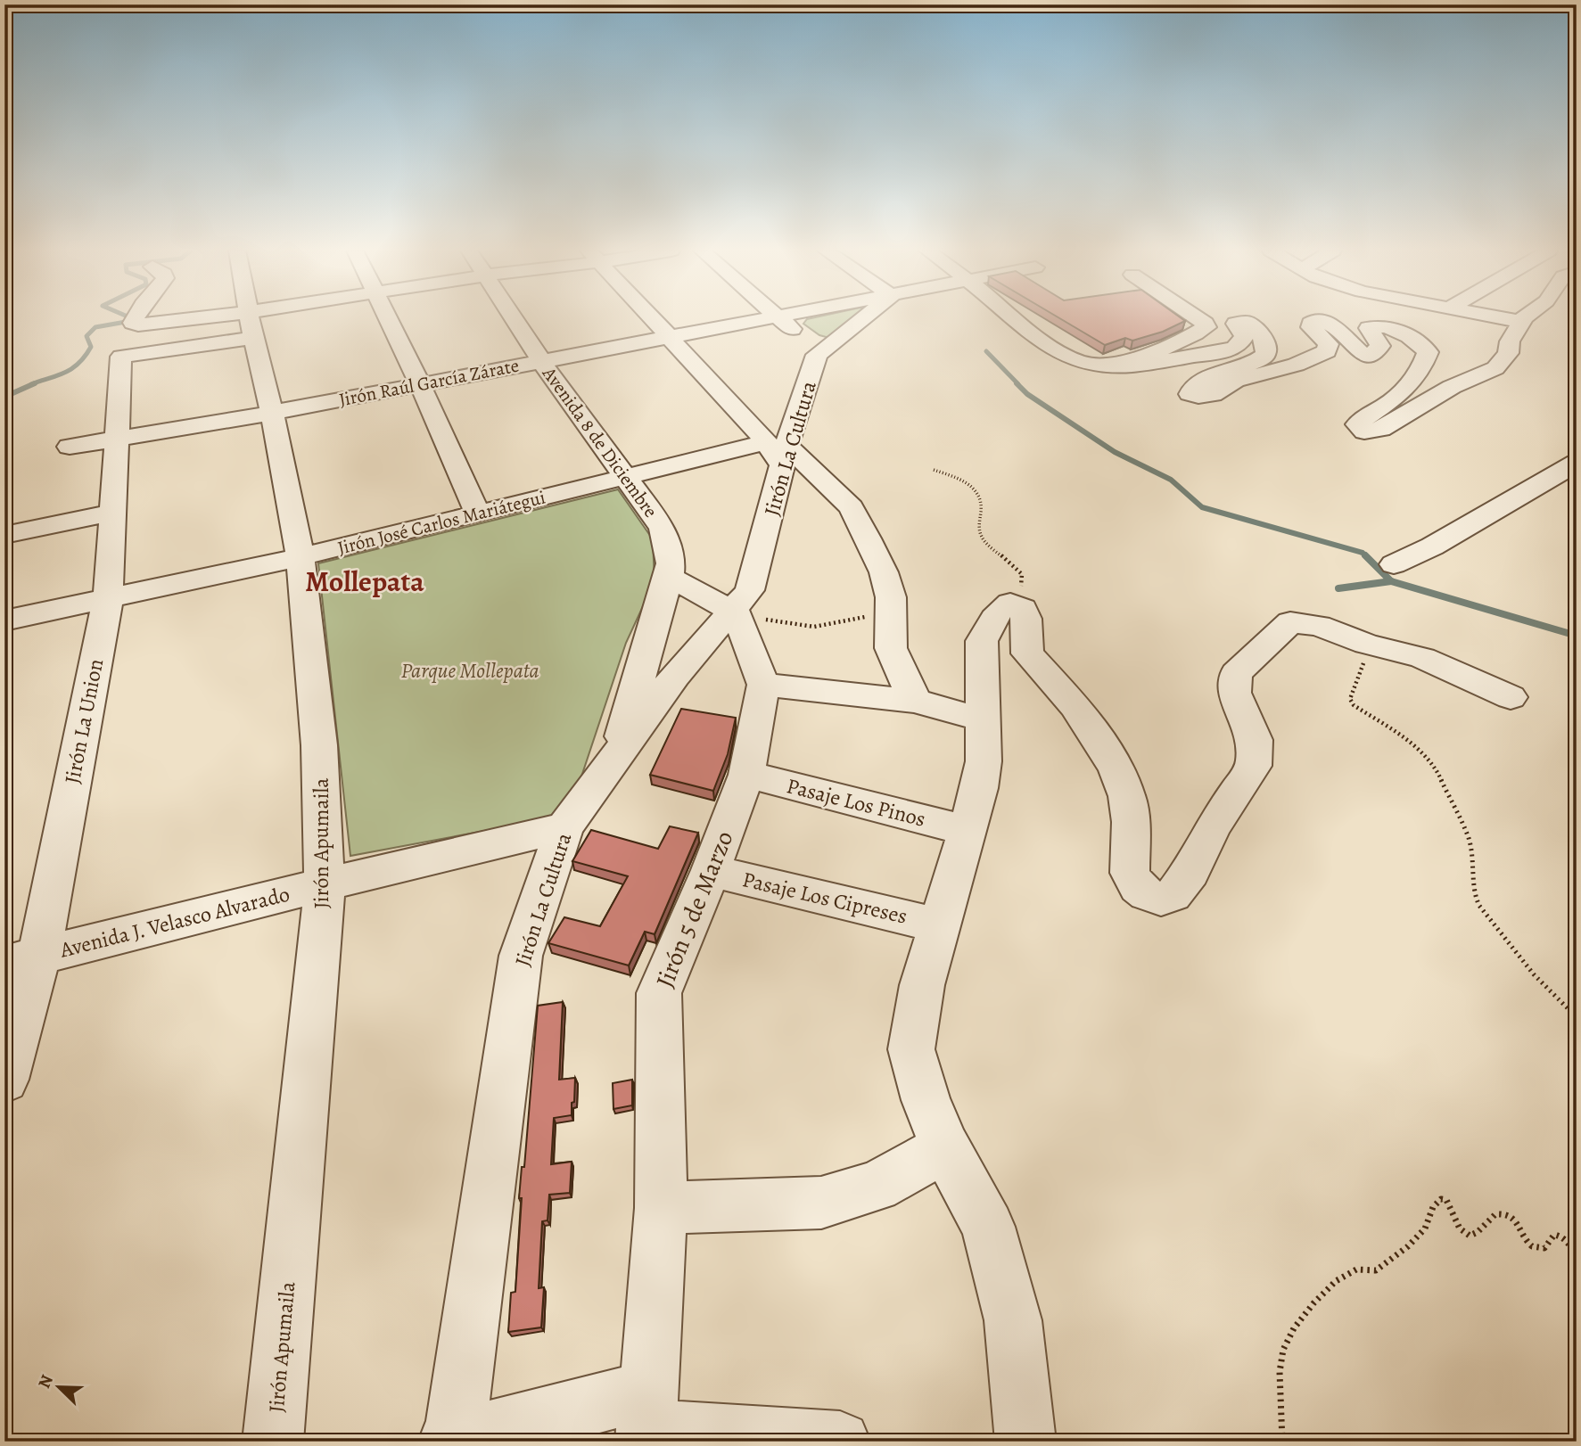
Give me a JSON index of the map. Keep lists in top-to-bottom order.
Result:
{
  "streets": {
    "street": [
      "Jirón Raúl García Zárate",
      "Avenida 8 de Diciembre",
      "Jirón La Cultura",
      "Jirón José Carlos Mariátegui",
      "Jirón La Union",
      "Pasaje Los Pinos",
      "Jirón Apumaila",
      "Pasaje Los Cipreses",
      "Jirón 5 de Marzo",
      "Avenida J. Velasco Alvarado"
    ]
  },
  "crossings": [
    ["Jirón Raúl García Zárate", "Avenida 8 de Diciembre"],
    ["Jirón Raúl García Zárate", "Jirón La Union"],
    ["Jirón Raúl García Zárate", "Jirón Apumaila"],
    ["Avenida 8 de Diciembre", "Jirón La Cultura"],
    ["Avenida 8 de Diciembre", "Jirón José Carlos Mariátegui"],
    ["Jirón La Cultura", "Jirón José Carlos Mariátegui"],
    ["Jirón La Cultura", "Avenida J. Velasco Alvarado"],
    ["Jirón José Carlos Mariátegui", "Jirón La Union"],
    ["Jirón José Carlos Mariátegui", "Jirón Apumaila"],
    ["Jirón La Union", "Jirón Apumaila"],
    ["Jirón La Union", "Avenida J. Velasco Alvarado"],
    ["Pasaje Los Pinos", "Jirón 5 de Marzo"],
    ["Jirón Apumaila", "Avenida J. Velasco Alvarado"],
    ["Pasaje Los Cipreses", "Jirón 5 de Marzo"]
  ],
  "districts": ["Mollepata"],
  "parks": ["Parque Mollepata"],
  "north": "top left"
}
